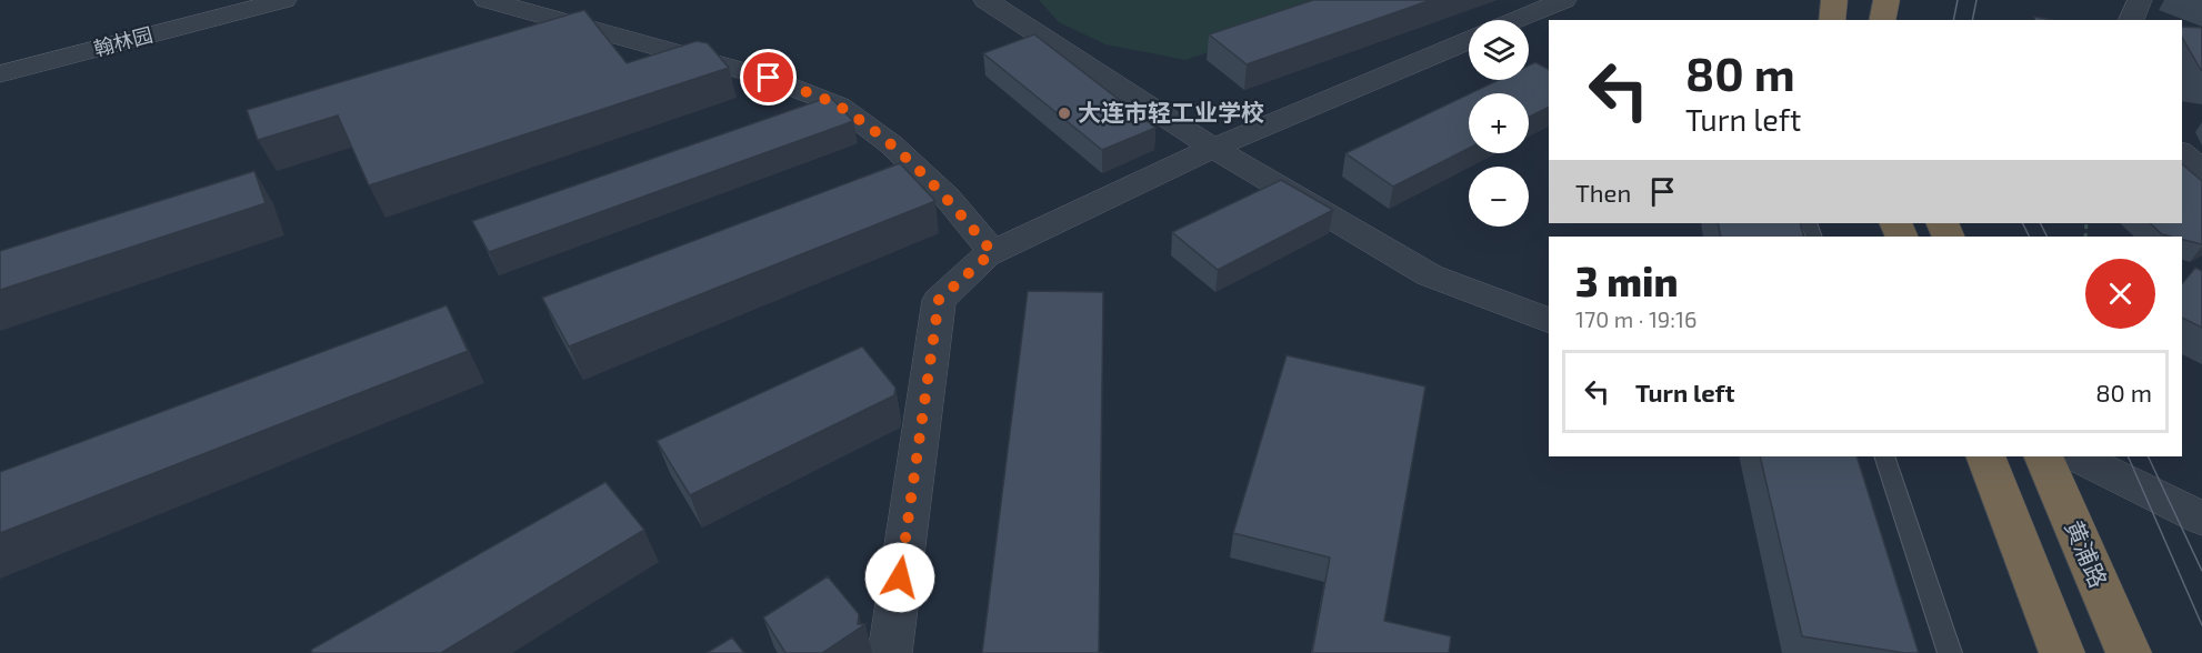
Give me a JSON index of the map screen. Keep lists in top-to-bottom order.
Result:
{
  "streets": {
    "highway": ["黄浦路"],
    "street": ["翰林园"]
  },
  "places": ["大连市轻工业学校"],
  "page": {
    "map_buttons": ["+", "−"],
    "turn": ["80 m", "Turn left"],
    "then": "Then",
    "heading": ["3 min", "170 m · 19:16"],
    "list": [
      {
        "name": "Turn left",
        "value": "80 m"
      }
    ]
  }
}
